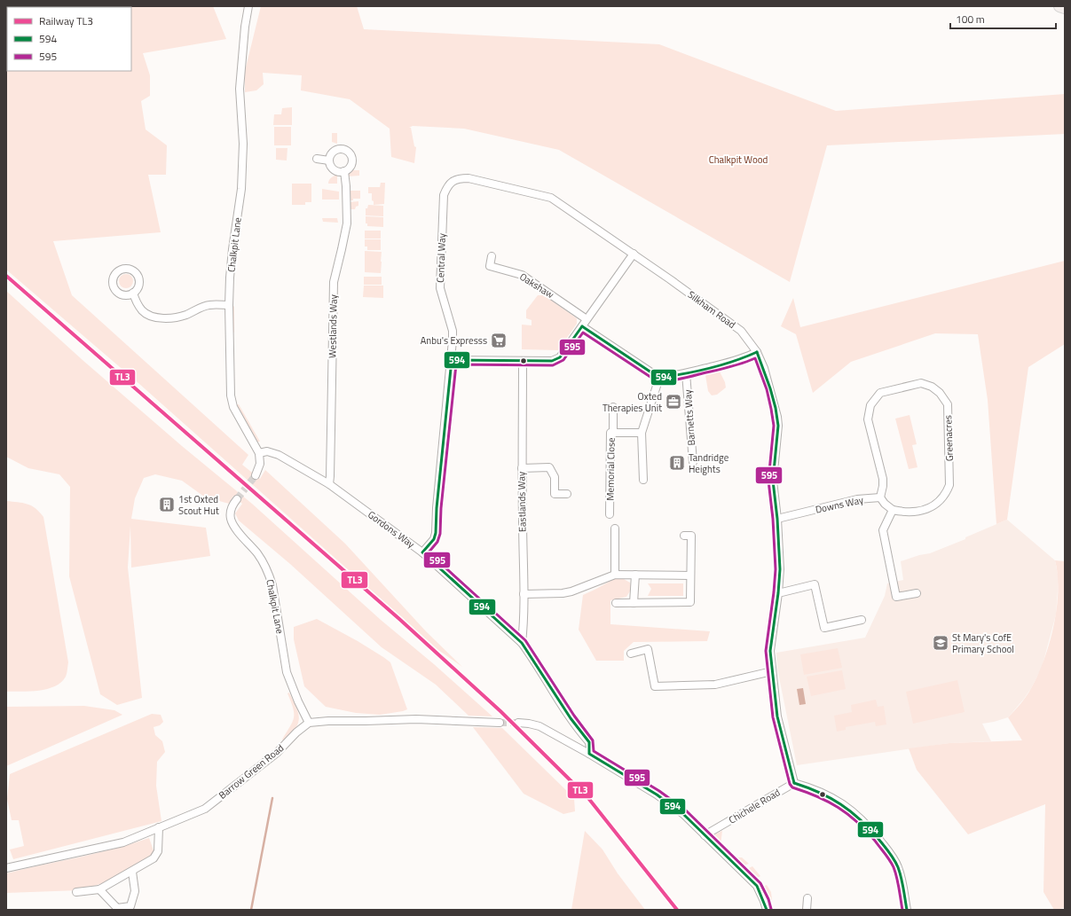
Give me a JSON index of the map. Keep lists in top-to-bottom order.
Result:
{
  "streets": {
    "street": [
      "Chalkpit Lane",
      "Central Way",
      "Oakshaw",
      "Silkham Road",
      "Westlands Way",
      "Barnetts Way",
      "Greenacres",
      "Memorial Close",
      "Eastlands Way",
      "Downs Way",
      "Gordons Way",
      "Barrow Green Road",
      "Chichele Road"
    ]
  },
  "crossings": [
    ["Chalkpit Lane", "Gordons Way"],
    ["Chalkpit Lane", "Barrow Green Road"],
    ["Central Way", "Silkham Road"],
    ["Central Way", "Gordons Way"],
    ["Silkham Road", "Downs Way"],
    ["Silkham Road", "Chichele Road"],
    ["Westlands Way", "Gordons Way"],
    ["Greenacres", "Downs Way"],
    ["Eastlands Way", "Gordons Way"]
  ],
  "parks": ["Chalkpit Wood"],
  "places": {
    "supermarket": ["Anbu's Expresss"],
    "office": ["Oxted Therapies Unit"],
    "building": ["Tandridge Heights", "1st Oxted Scout Hut"],
    "school or university": ["St Mary's CofE Primary School"]
  },
  "lines": ["rail line TL3", "transit line 594", "transit line 595"],
  "legend": ["Railway TL3", "594", "595"],
  "scale_bar": "100 m"
}
